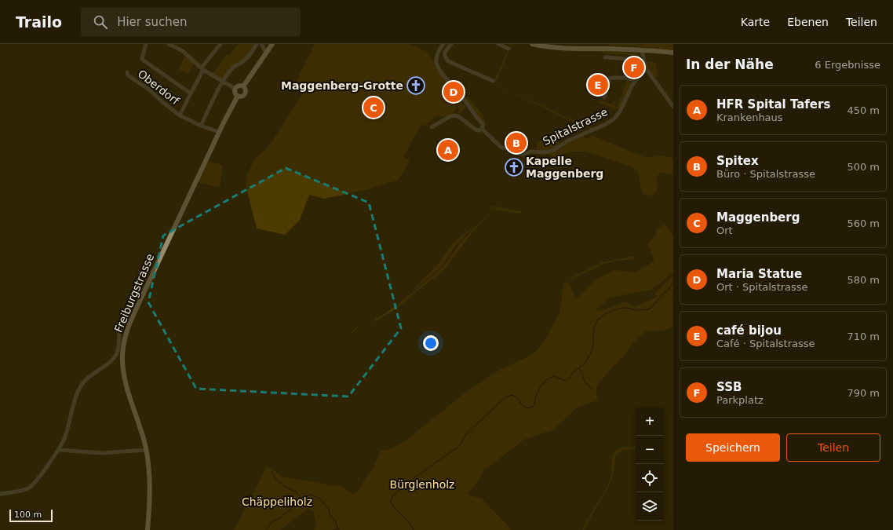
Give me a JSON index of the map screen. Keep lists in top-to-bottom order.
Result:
{
  "streets": {
    "main road": ["Freiburgstrasse"],
    "street": ["Oberdorf", "Spitalstrasse"]
  },
  "crossings": [
    ["Oberdorf", "Freiburgstrasse"]
  ],
  "parks": ["Bürglenholz", "Chäppeliholz"],
  "places": {
    "church": ["Maggenberg-Grotte", "Kapelle Maggenberg"]
  },
  "scale_bar": "100 m",
  "page": {
    "header": "Trailo",
    "search": "Hier suchen",
    "nav": ["Karte", "Ebenen", "Teilen"],
    "heading": ["In der Nähe", "6 Ergebnisse"],
    "pins": [
      "F",
      "E",
      "D",
      "C",
      "B",
      "A"
    ],
    "list": [
      {
        "mark": "A",
        "name": "HFR Spital Tafers",
        "note": "Krankenhaus",
        "value": "450 m"
      },
      {
        "mark": "B",
        "name": "Spitex",
        "note": "Büro · Spitalstrasse",
        "value": "500 m"
      },
      {
        "mark": "C",
        "name": "Maggenberg",
        "note": "Ort",
        "value": "560 m"
      },
      {
        "mark": "D",
        "name": "Maria Statue",
        "note": "Ort · Spitalstrasse",
        "value": "580 m"
      },
      {
        "mark": "E",
        "name": "café bijou",
        "note": "Café · Spitalstrasse",
        "value": "710 m"
      },
      {
        "mark": "F",
        "name": "SSB",
        "note": "Parkplatz",
        "value": "790 m"
      }
    ],
    "map_buttons": ["+", "−"],
    "buttons": ["Speichern", "Teilen"],
    "scale": "100 m"
  }
}
